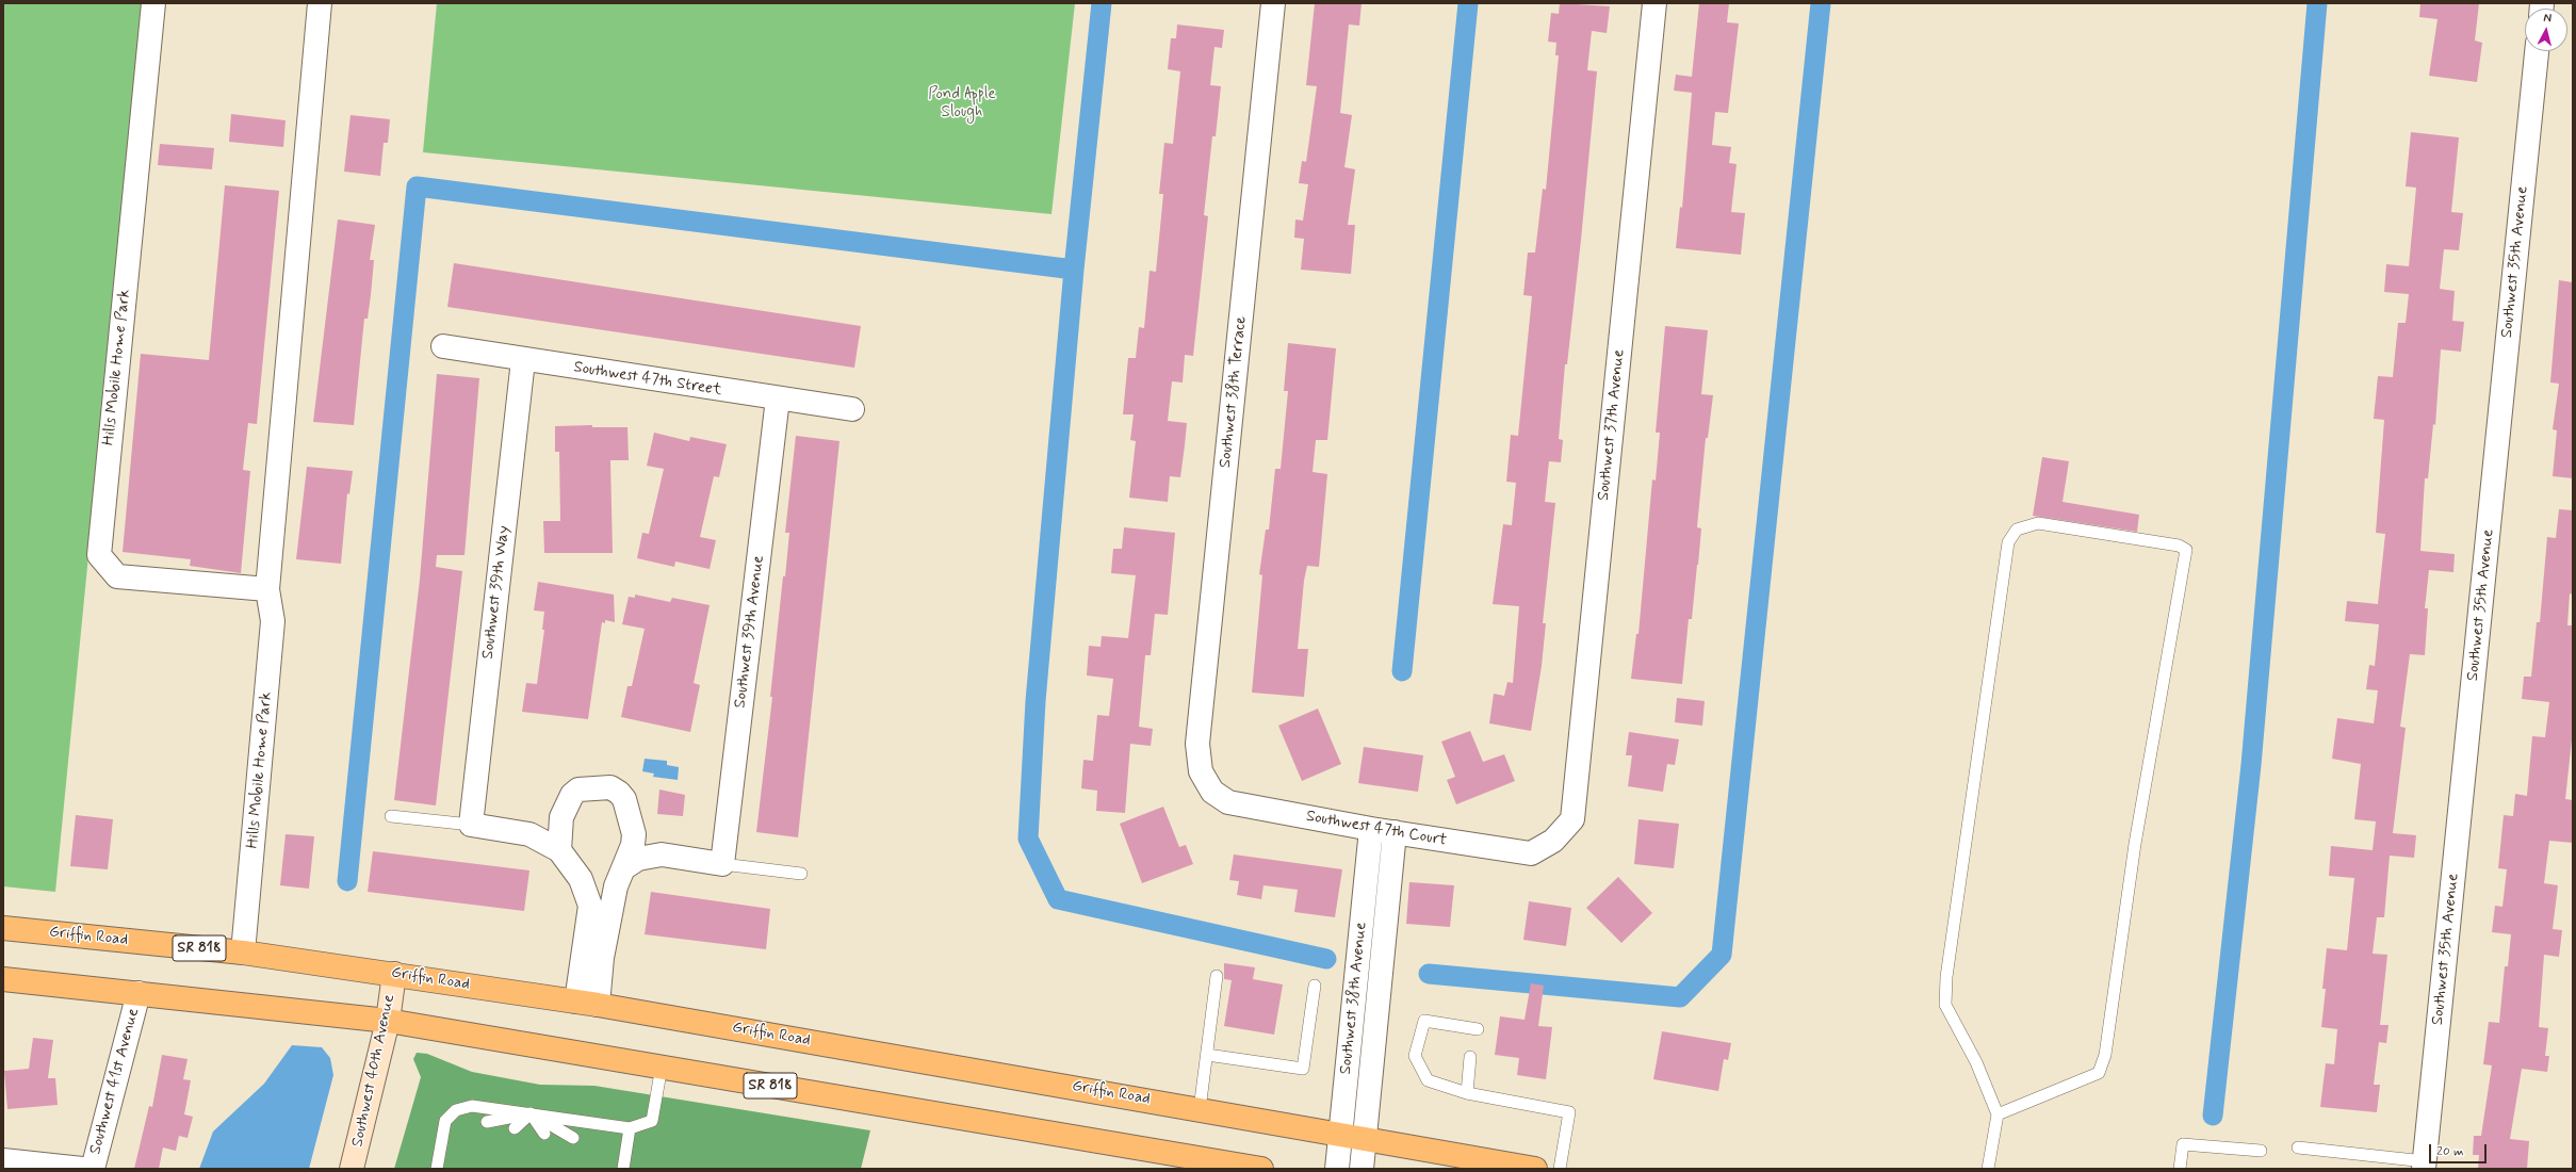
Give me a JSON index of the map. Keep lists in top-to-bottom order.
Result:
{
  "streets": {
    "main road": ["Griffin Road", "SR 818"],
    "street": [
      "Southwest 35th Avenue",
      "Hills Mobile Home Park",
      "Southwest 47th Street",
      "Southwest 38th Terrace",
      "Southwest 37th Avenue",
      "Southwest 39th Way",
      "Southwest 39th Avenue",
      "Southwest 47th Court",
      "Southwest 38th Avenue",
      "Southwest 40th Avenue",
      "Southwest 41st Avenue"
    ]
  },
  "crossings": [
    ["Hills Mobile Home Park", "Griffin Road"],
    ["Southwest 47th Street", "Southwest 39th Way"],
    ["Southwest 47th Street", "Southwest 39th Avenue"],
    ["Southwest 38th Terrace", "Southwest 47th Court"],
    ["Southwest 37th Avenue", "Southwest 47th Court"],
    ["Southwest 47th Court", "Southwest 38th Avenue"],
    ["Griffin Road", "Southwest 38th Avenue"],
    ["Griffin Road", "Southwest 40th Avenue"],
    ["SR 818", "Southwest 40th Avenue"],
    ["SR 818", "Southwest 41st Avenue"]
  ],
  "parks": ["Pond Apple Slough"],
  "scale_bar": "20 m",
  "north": "top"
}
